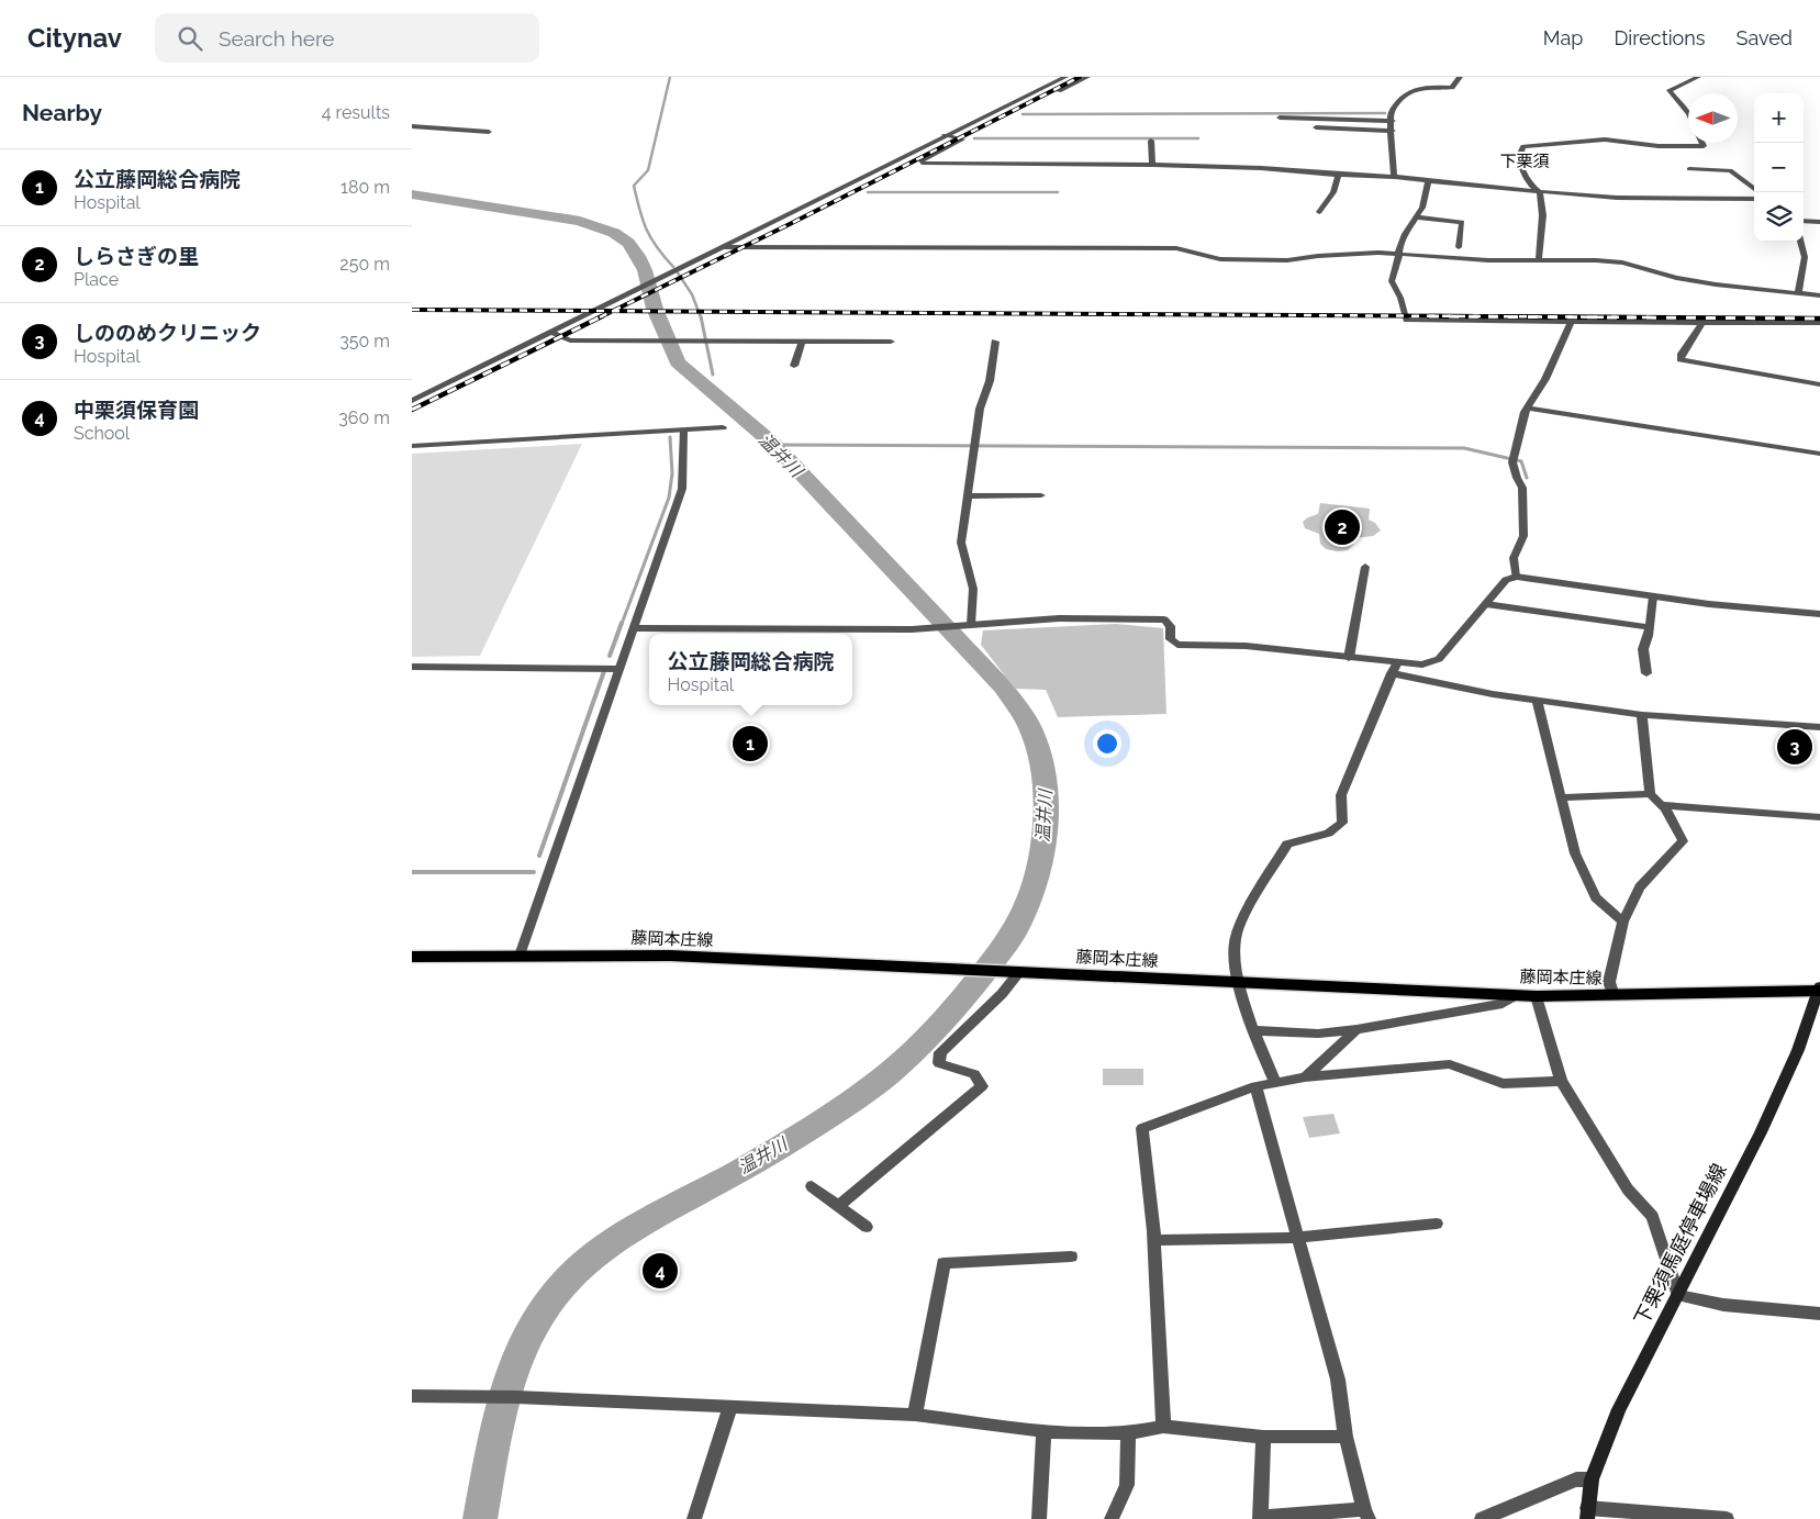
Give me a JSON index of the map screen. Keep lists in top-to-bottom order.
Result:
{
  "streets": {
    "main road": ["藤岡本庄線", "下栗須馬庭停車場線"]
  },
  "crossings": [
    ["藤岡本庄線", "下栗須馬庭停車場線"]
  ],
  "districts": ["下栗須"],
  "water": ["温井川"],
  "north": "left",
  "page": {
    "header": "Citynav",
    "search": "Search here",
    "nav": ["Map", "Directions", "Saved"],
    "heading": ["Nearby", "4 results"],
    "map_buttons": ["+", "−"],
    "list": [
      {
        "mark": "1",
        "name": "公立藤岡総合病院",
        "note": "Hospital",
        "value": "180 m"
      },
      {
        "mark": "2",
        "name": "しらさぎの里",
        "note": "Place",
        "value": "250 m"
      },
      {
        "mark": "3",
        "name": "しののめクリニック",
        "note": "Hospital",
        "value": "350 m"
      },
      {
        "mark": "4",
        "name": "中栗須保育園",
        "note": "School",
        "value": "360 m"
      }
    ],
    "pins": [
      "2",
      "1",
      "3",
      "4"
    ],
    "popup": ["公立藤岡総合病院", "Hospital"]
  }
}
